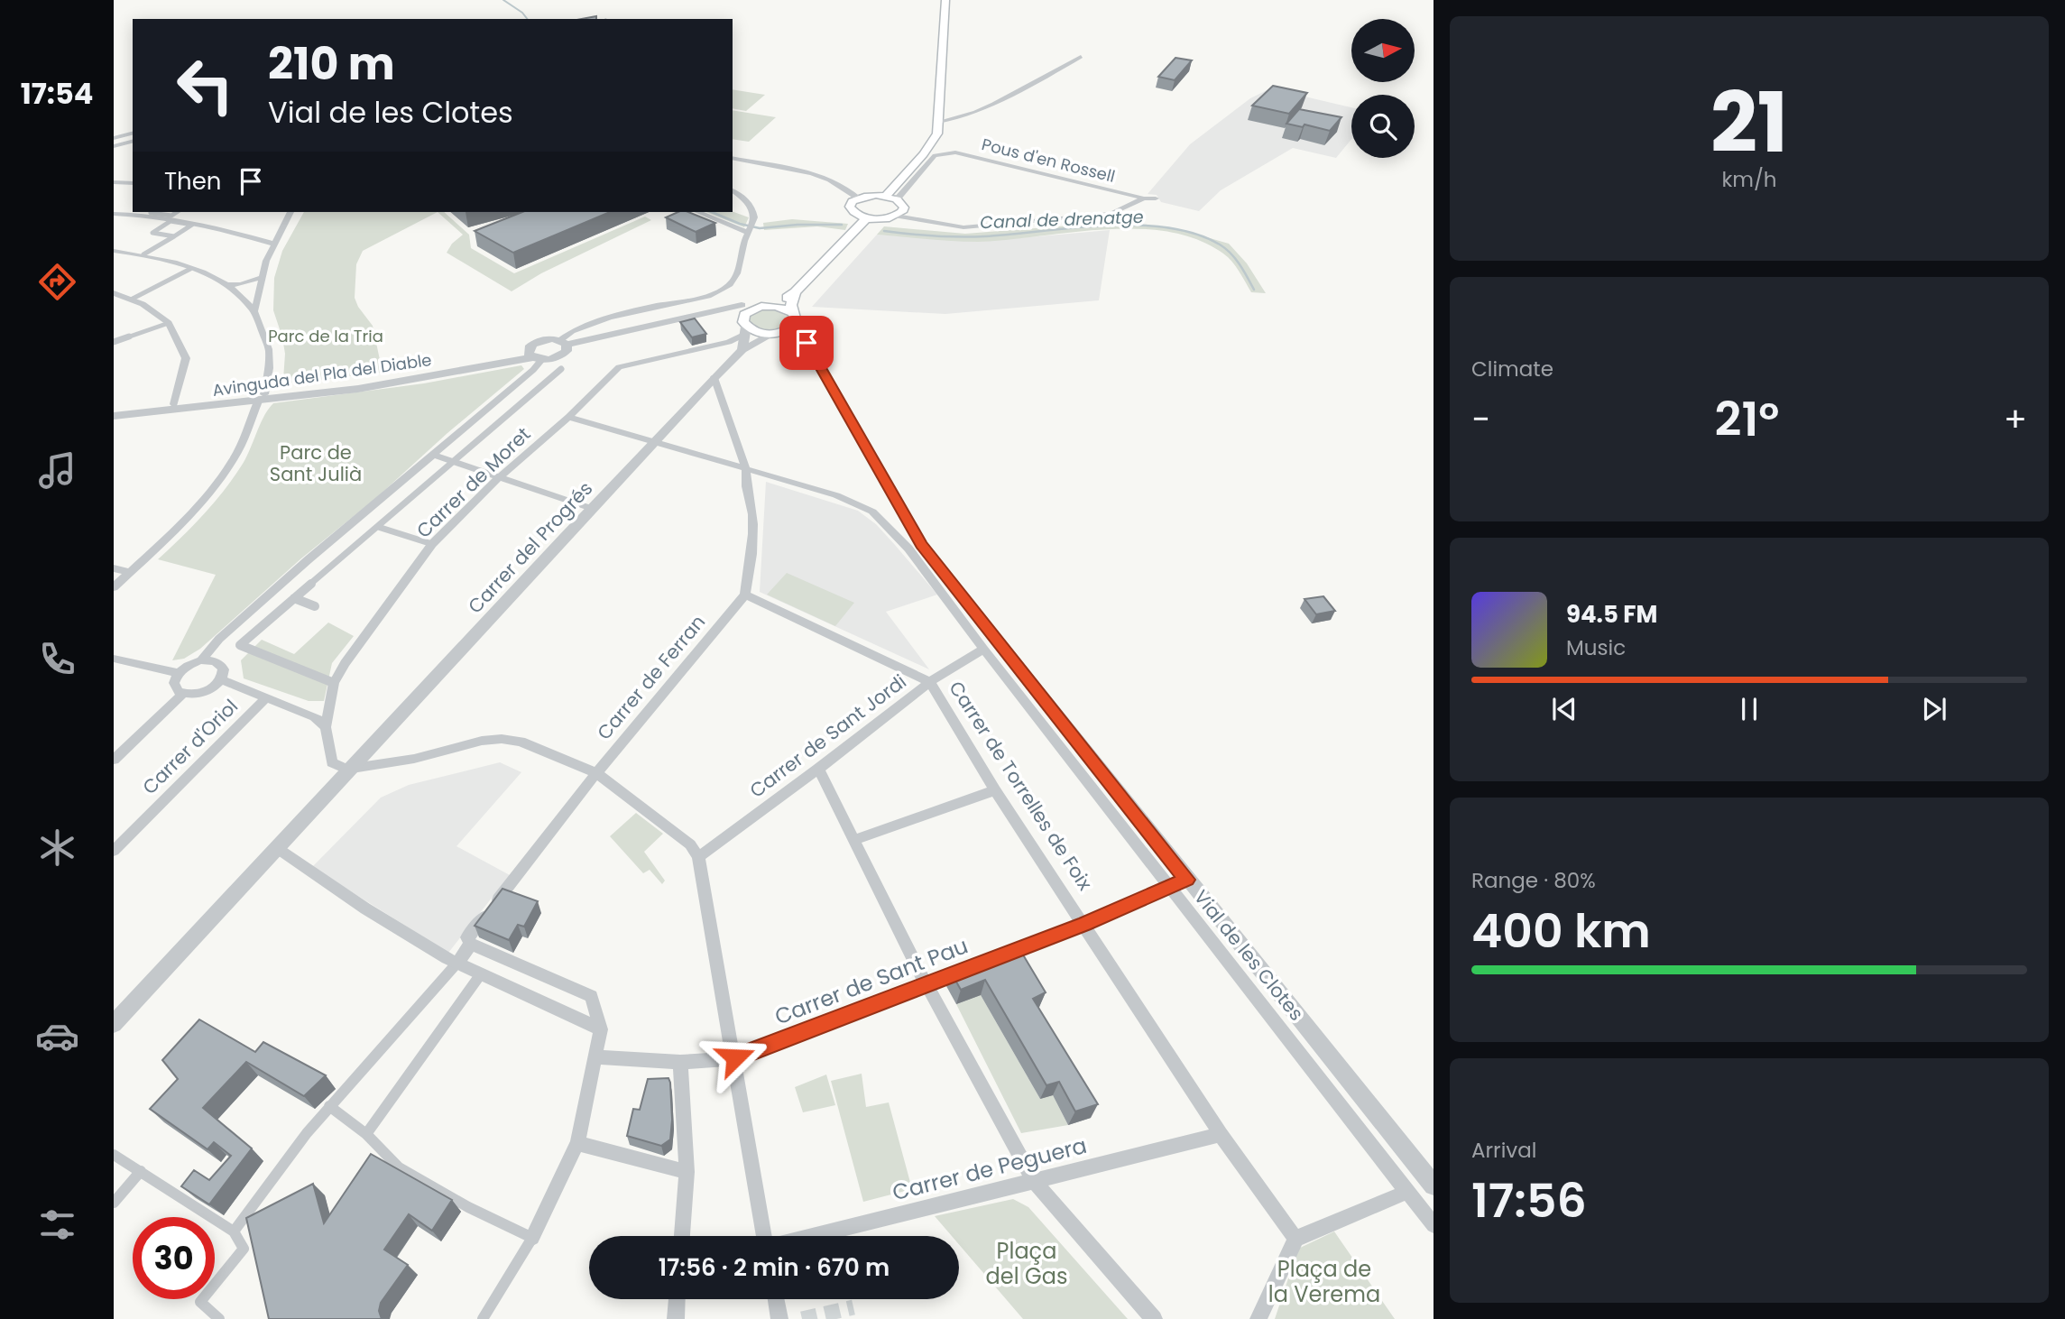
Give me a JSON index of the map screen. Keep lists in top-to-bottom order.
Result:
{
  "streets": {
    "street": [
      "Pous d'en Rossell",
      "Avinguda del Pla del Diable",
      "Carrer de Moret",
      "Carrer del Progrés",
      "Carrer de Ferran",
      "Carrer de Sant Jordi",
      "Carrer d'Oriol",
      "Carrer de Torrelles de Foix",
      "Vial de les Clotes",
      "Carrer de Sant Pau",
      "Carrer de Peguera"
    ]
  },
  "crossings": [
    ["Carrer de Ferran", "Carrer de Torrelles de Foix"],
    ["Carrer de Sant Jordi", "Carrer de Torrelles de Foix"],
    ["Carrer de Torrelles de Foix", "Carrer de Sant Pau"],
    ["Carrer de Torrelles de Foix", "Carrer de Peguera"],
    ["Vial de les Clotes", "Carrer de Sant Pau"]
  ],
  "water": ["Canal de drenatge"],
  "parks": [
    "Parc de la Tria",
    "Parc de Sant Julià",
    "Plaça del Gas",
    "Plaça de la Verema"
  ],
  "north": "right",
  "page": {
    "tabs": "17:54",
    "tile": [
      ["21", "km/h"],
      "Climate",
      ["Range · 80%", "400 km"],
      ["Arrival", "17:56"]
    ],
    "turn": ["210 m", "Vial de les Clotes"],
    "then": "Then",
    "heat": ["−", "21°", "+"],
    "song": ["94.5 FM", "Music"],
    "limit": "30",
    "trip": "17:56 · 2 min · 670 m"
  }
}
